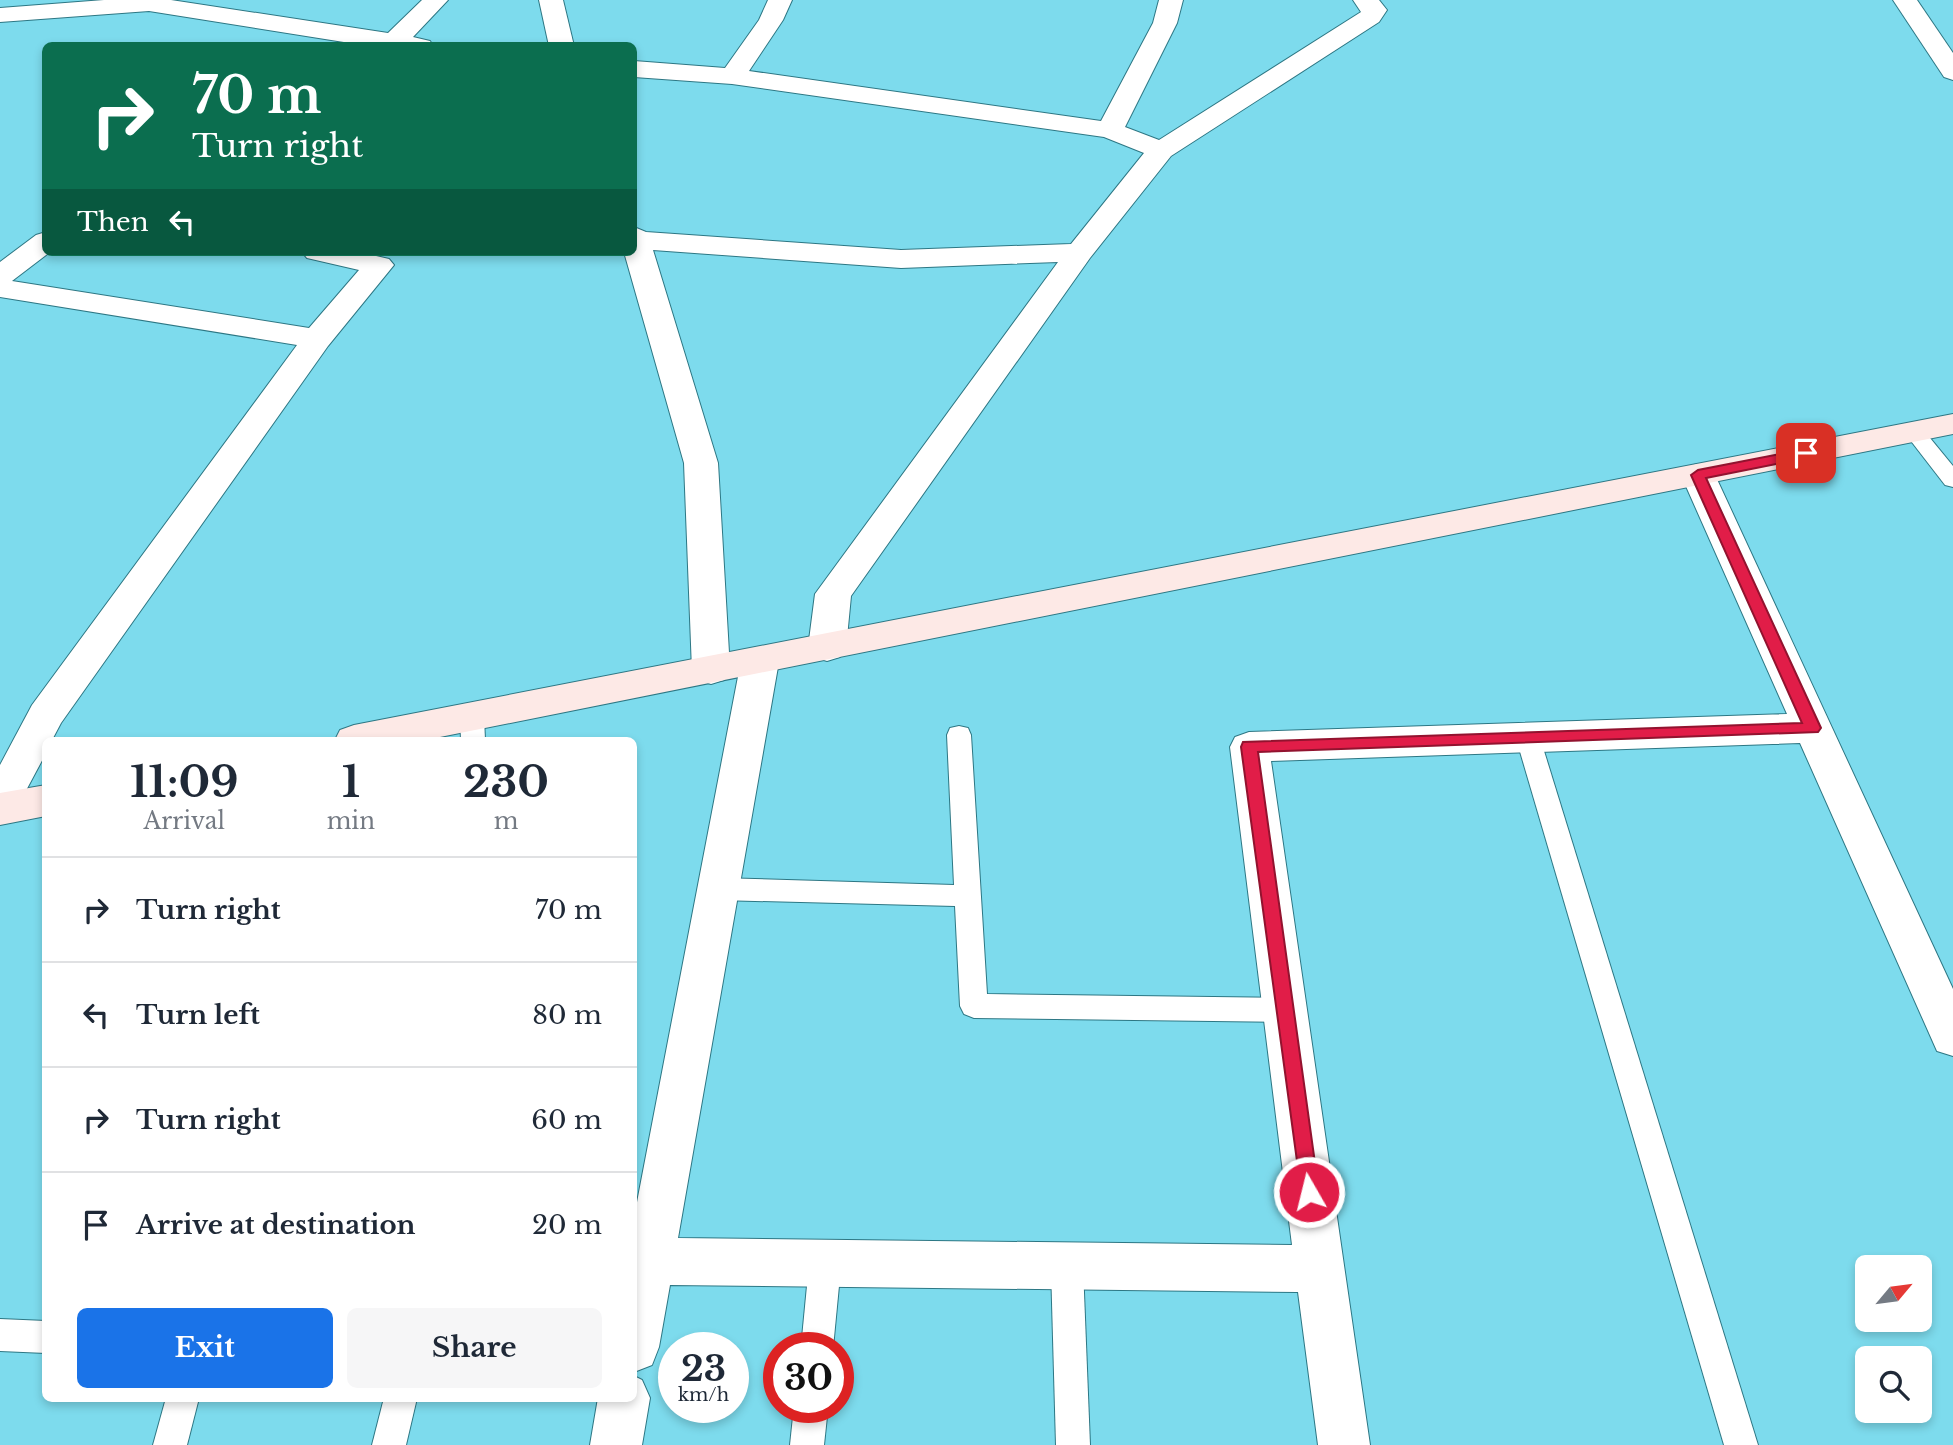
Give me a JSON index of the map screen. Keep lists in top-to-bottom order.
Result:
{
  "north": "top right",
  "page": {
    "turn": ["70 m", "Turn right"],
    "then": "Then",
    "eta": [
      "11:09",
      "Arrival",
      "1",
      "min",
      "230",
      "m"
    ],
    "list": [
      {
        "name": "Turn right",
        "value": "70 m"
      },
      {
        "name": "Turn left",
        "value": "80 m"
      },
      {
        "name": "Turn right",
        "value": "60 m"
      },
      {
        "name": "Arrive at destination",
        "value": "20 m"
      }
    ],
    "buttons": ["Exit", "Share"],
    "speed": "23 km/h",
    "limit": "30"
  }
}
